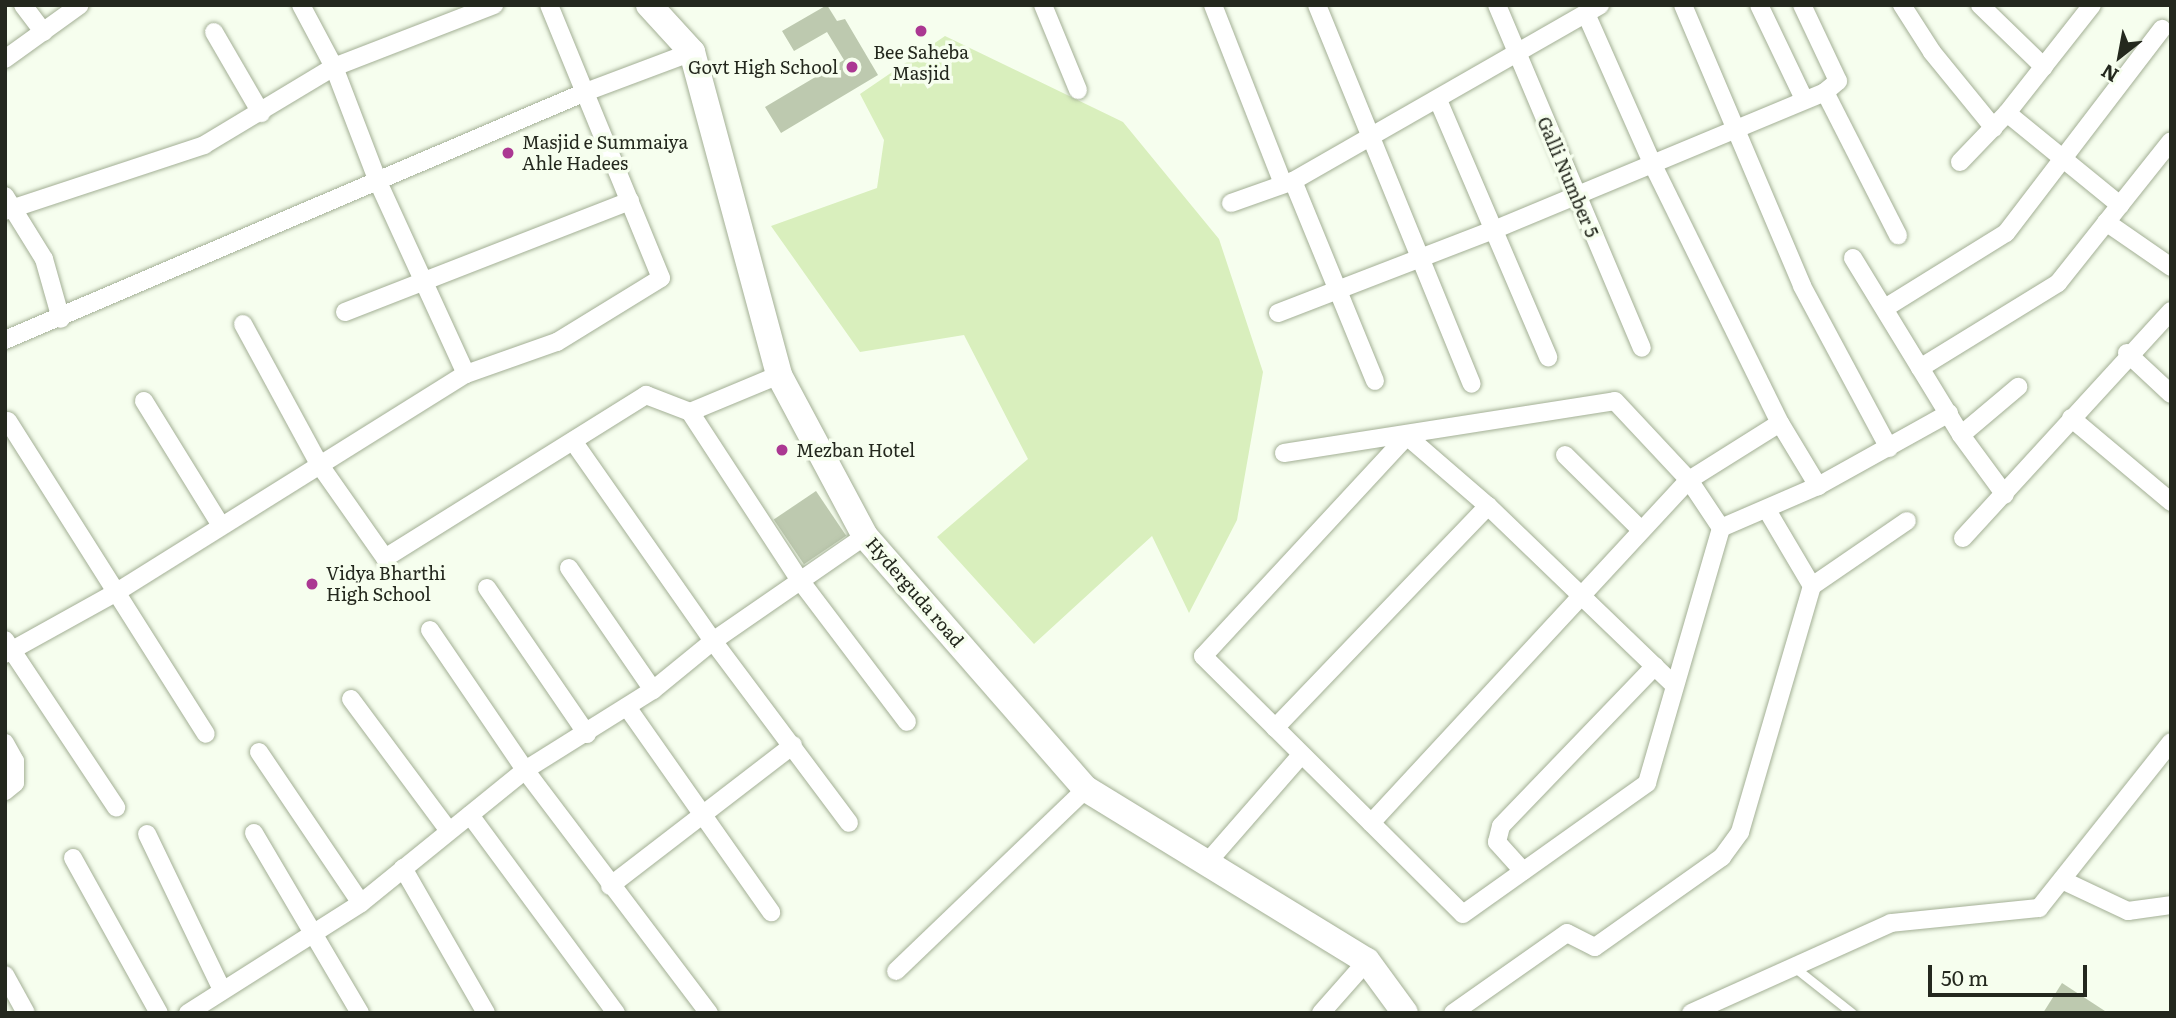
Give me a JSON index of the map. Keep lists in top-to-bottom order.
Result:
{
  "streets": {
    "street": ["Galli Number 5", "Hyderguda road"]
  },
  "places": [
    "Bee Saheba Masjid",
    "Govt High School",
    "Masjid e Summaiya Ahle Hadees",
    "Mezban Hotel",
    "Vidya Bharthi High School"
  ],
  "scale_bar": "50 m",
  "north": "bottom left"
}
